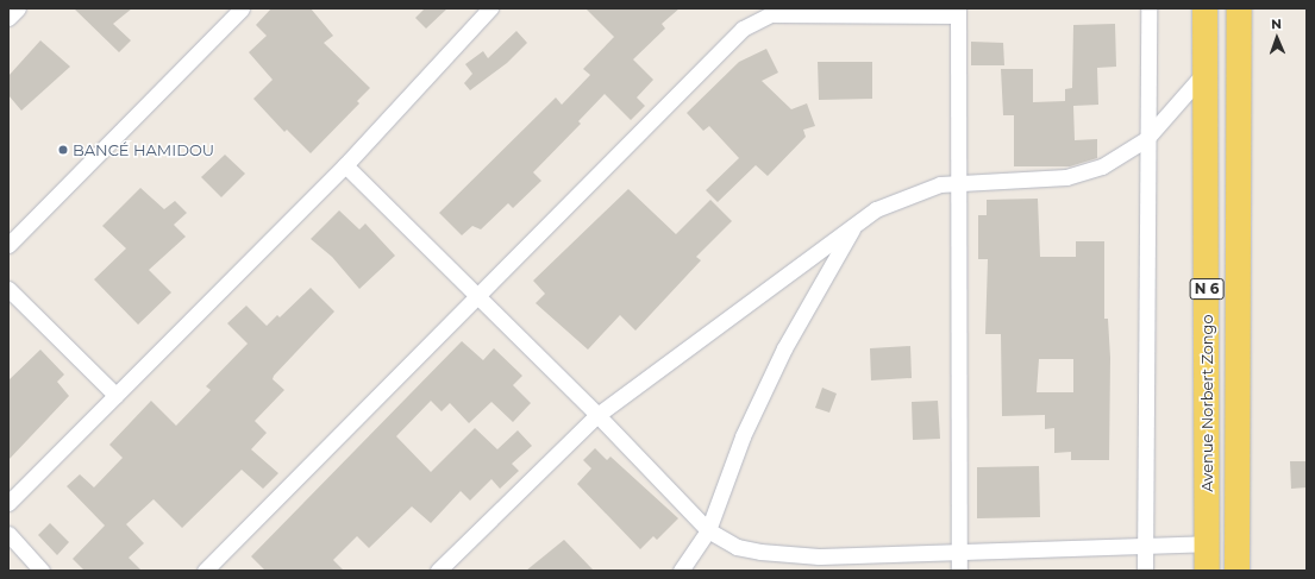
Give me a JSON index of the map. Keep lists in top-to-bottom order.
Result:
{
  "streets": {
    "main road": ["N 6", "Avenue Norbert Zongo"]
  },
  "places": ["BANCÉ HAMIDOU"],
  "north": "top"
}
